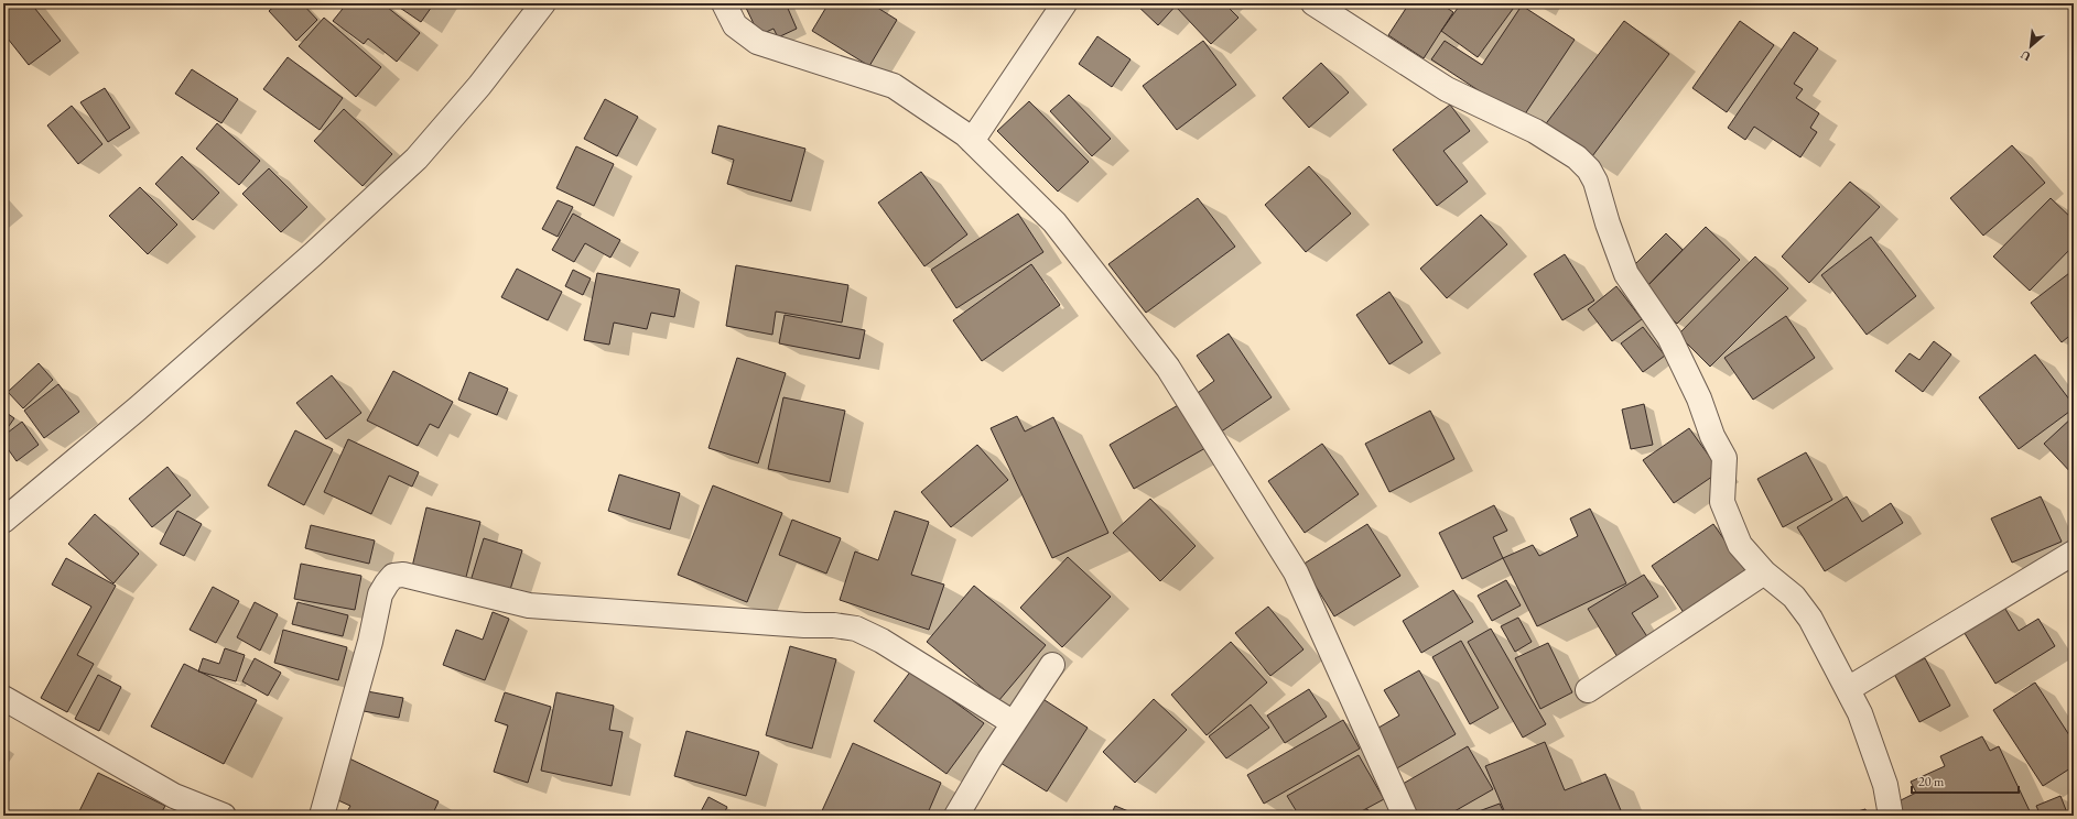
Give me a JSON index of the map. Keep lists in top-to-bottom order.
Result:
{
  "scale_bar": "20 m",
  "north": "bottom left"
}
